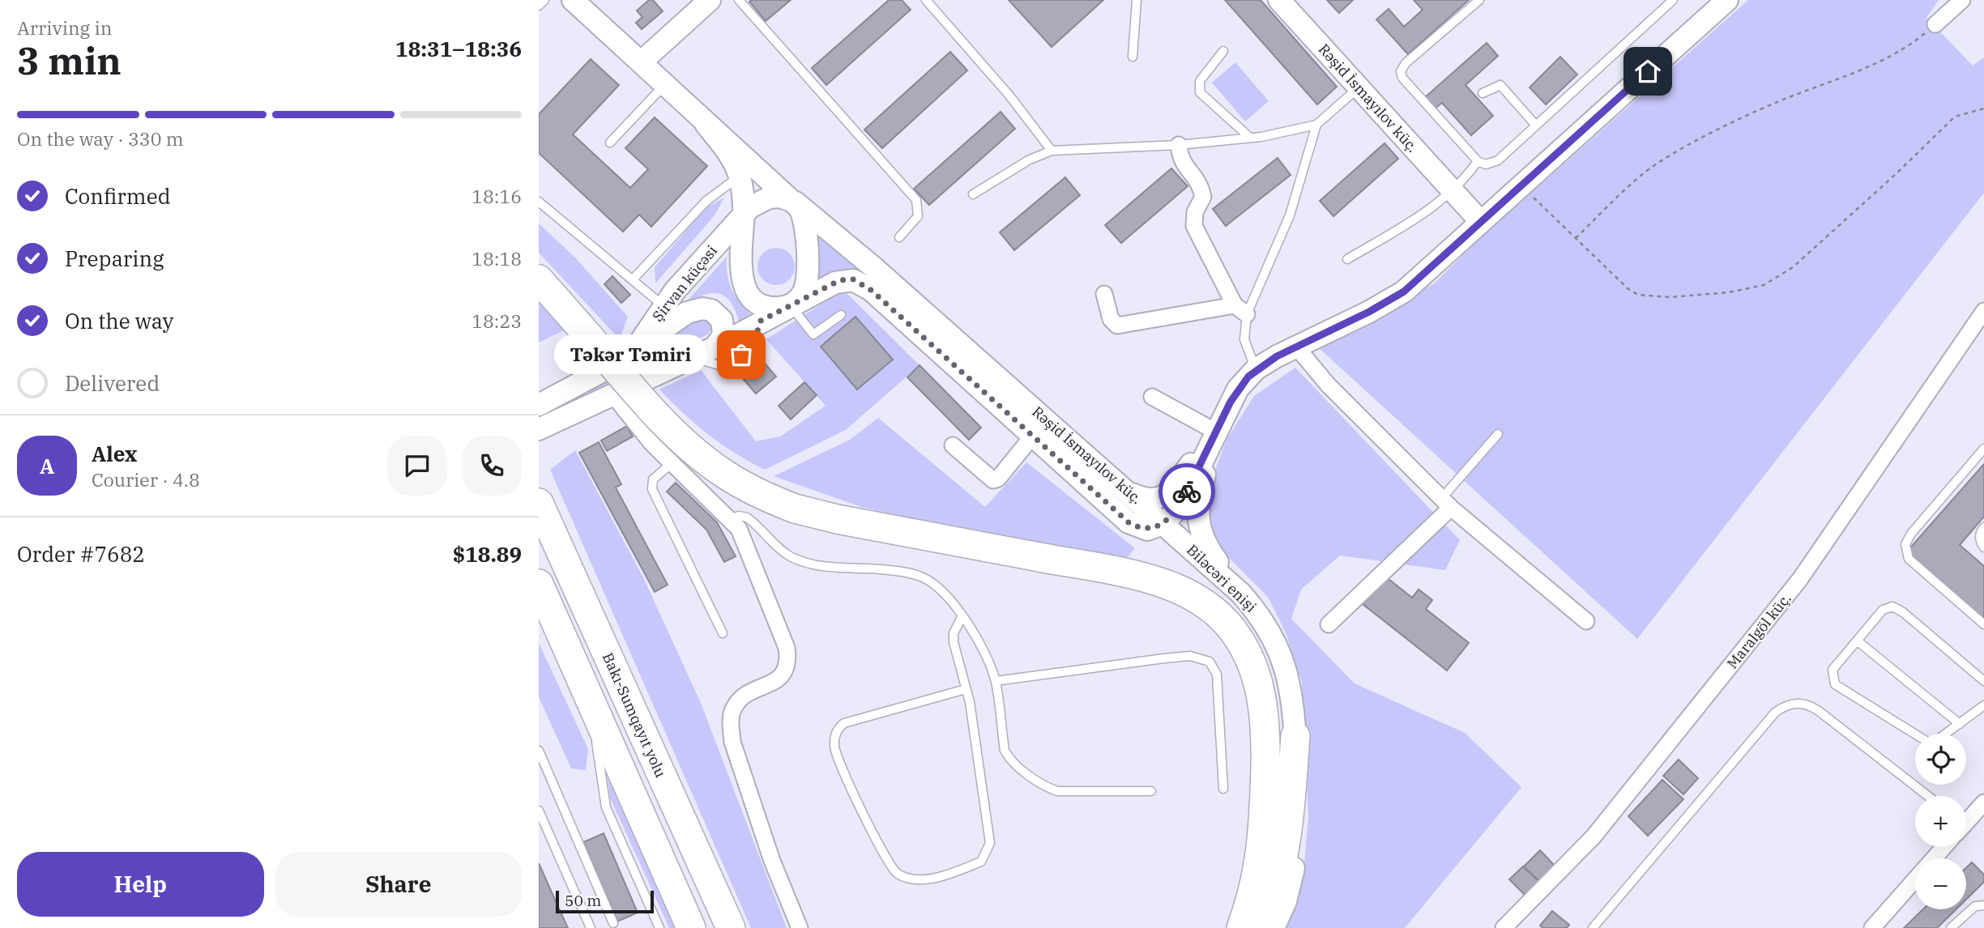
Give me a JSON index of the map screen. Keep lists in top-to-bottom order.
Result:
{
  "streets": {
    "highway": ["Bakı-Sumqayıt yolu"],
    "main road": ["Rəşid İsmayılov küç.", "Şirvan küçəsi", "Biləcəri enişi"],
    "street": ["Maralgöl küç."]
  },
  "crossings": [
    ["Rəşid İsmayılov küç.", "Şirvan küçəsi"],
    ["Rəşid İsmayılov küç.", "Biləcəri enişi"]
  ],
  "places": ["Təkər Təmiri"],
  "scale_bar": "50 m",
  "page": {
    "heading": ["3 min", "Arriving in", "18:31–18:36"],
    "panel": [
      "Alex",
      "Courier · 4.8",
      "Order #7682",
      "$18.89"
    ],
    "bar": "On the way · 330 m",
    "list": [
      ["Confirmed", "18:16"],
      ["Preparing", "18:18"],
      ["On the way", "18:23"],
      "Delivered"
    ],
    "bubble": "Təkər Təmiri",
    "round": "A",
    "map_buttons": ["+", "−"],
    "buttons": ["Help", "Share"],
    "scale": "50 m"
  }
}
